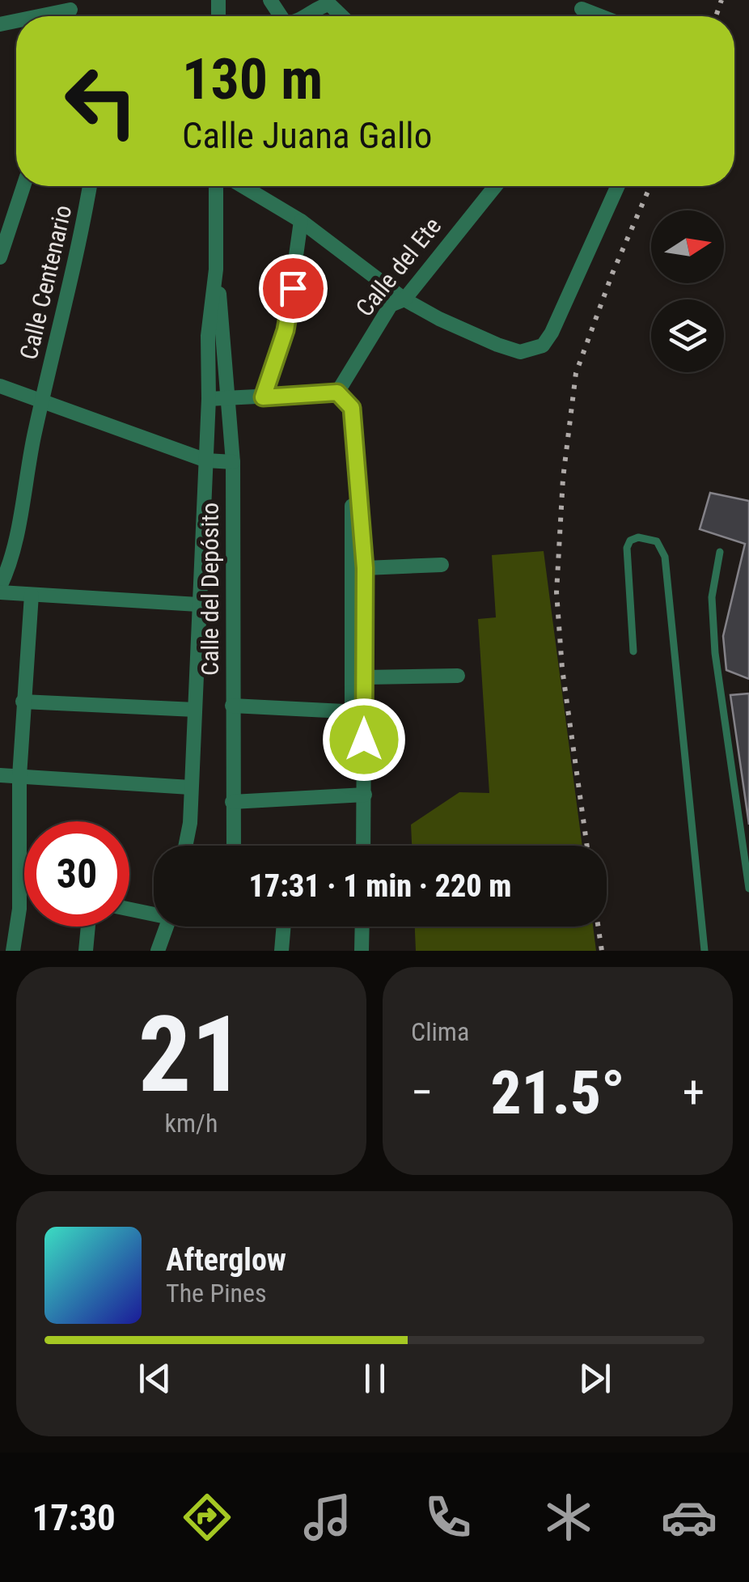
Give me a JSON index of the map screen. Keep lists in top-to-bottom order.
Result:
{
  "streets": {
    "street": ["Calle del Ete", "Calle Centenario", "Calle del Depósito"]
  },
  "north": "right",
  "page": {
    "turn": ["130 m", "Calle Juana Gallo"],
    "limit": "30",
    "trip": "17:31 · 1 min · 220 m",
    "tile": [
      ["21", "km/h"],
      "Clima"
    ],
    "heat": ["−", "21.5°", "+"],
    "song": ["Afterglow", "The Pines"],
    "tabs": "17:30"
  }
}
